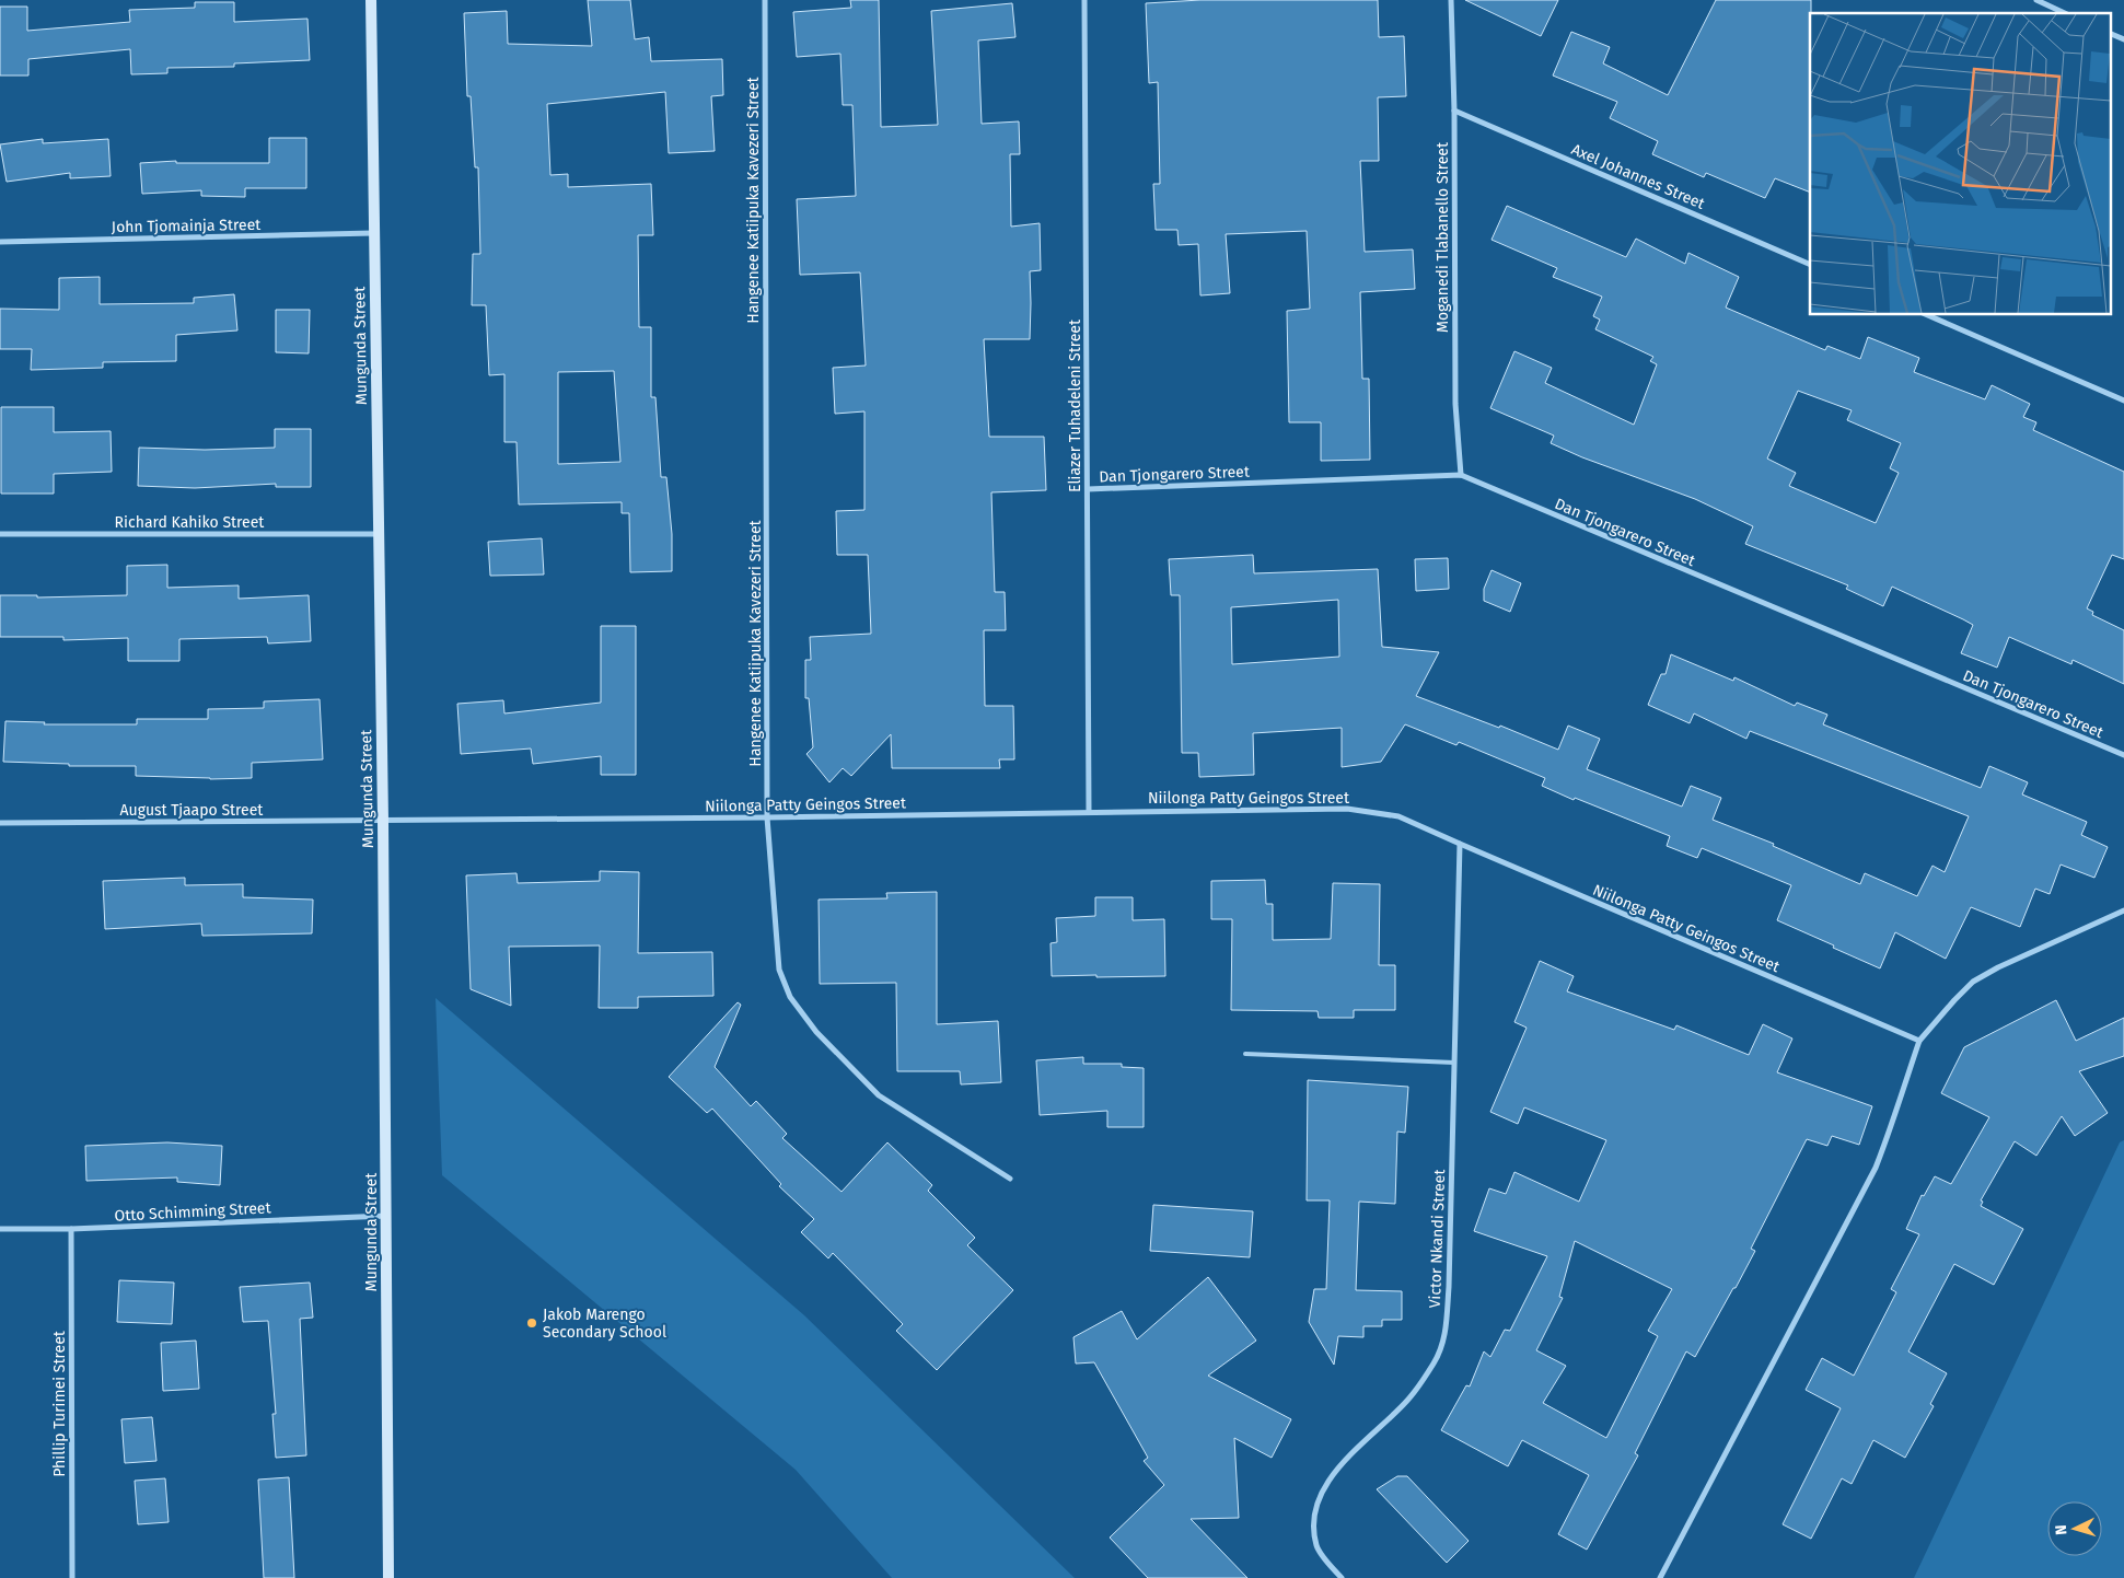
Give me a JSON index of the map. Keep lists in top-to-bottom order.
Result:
{
  "streets": {
    "street": [
      "Axel Johannes Street",
      "Hangenee Katiipuka Kavezeri Street",
      "John Tjomainja Street",
      "Moganedi Tlabanello Street",
      "Mungunda Street",
      "Eliazer Tuhadeleni Street",
      "Dan Tjongarero Street",
      "Richard Kahiko Street",
      "Niilonga Patty Geingos Street",
      "August Tjaapo Street",
      "Otto Schimming Street",
      "Victor Nkandi Street",
      "Phillip Turimei Street"
    ]
  },
  "crossings": [
    ["Axel Johannes Street", "Moganedi Tlabanello Street"],
    ["Hangenee Katiipuka Kavezeri Street", "Niilonga Patty Geingos Street"],
    ["John Tjomainja Street", "Mungunda Street"],
    ["Moganedi Tlabanello Street", "Dan Tjongarero Street"],
    ["Mungunda Street", "Richard Kahiko Street"],
    ["Mungunda Street", "Niilonga Patty Geingos Street"],
    ["Mungunda Street", "August Tjaapo Street"],
    ["Mungunda Street", "Otto Schimming Street"],
    ["Eliazer Tuhadeleni Street", "Dan Tjongarero Street"],
    ["Eliazer Tuhadeleni Street", "Niilonga Patty Geingos Street"],
    ["Niilonga Patty Geingos Street", "August Tjaapo Street"],
    ["Niilonga Patty Geingos Street", "Victor Nkandi Street"],
    ["Otto Schimming Street", "Phillip Turimei Street"]
  ],
  "places": ["Jakob Marengo Secondary School"],
  "north": "left"
}
